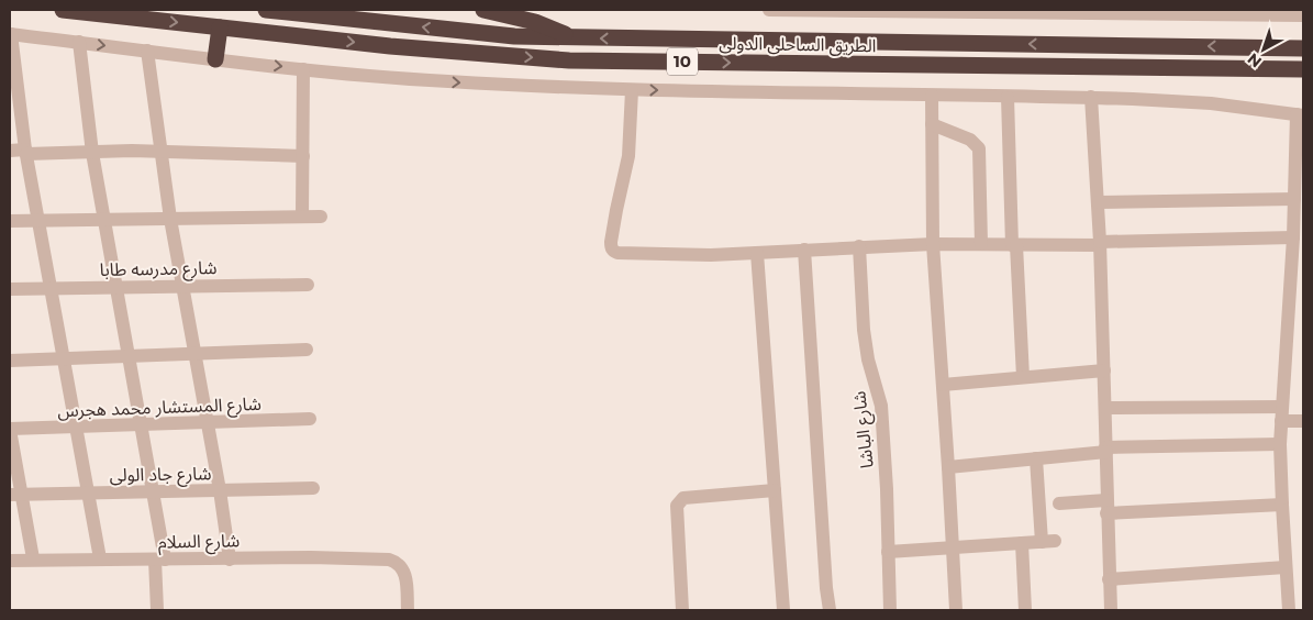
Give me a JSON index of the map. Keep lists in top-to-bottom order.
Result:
{
  "streets": {
    "highway": ["الطريق الساحلى الدولى", "10"],
    "street": [
      "شارع مدرسه طابا",
      "شارع المستشار محمد هجرس",
      "شارع الباشا",
      "شارع جاد الولى",
      "شارع السلام"
    ]
  },
  "north": "bottom left"
}
